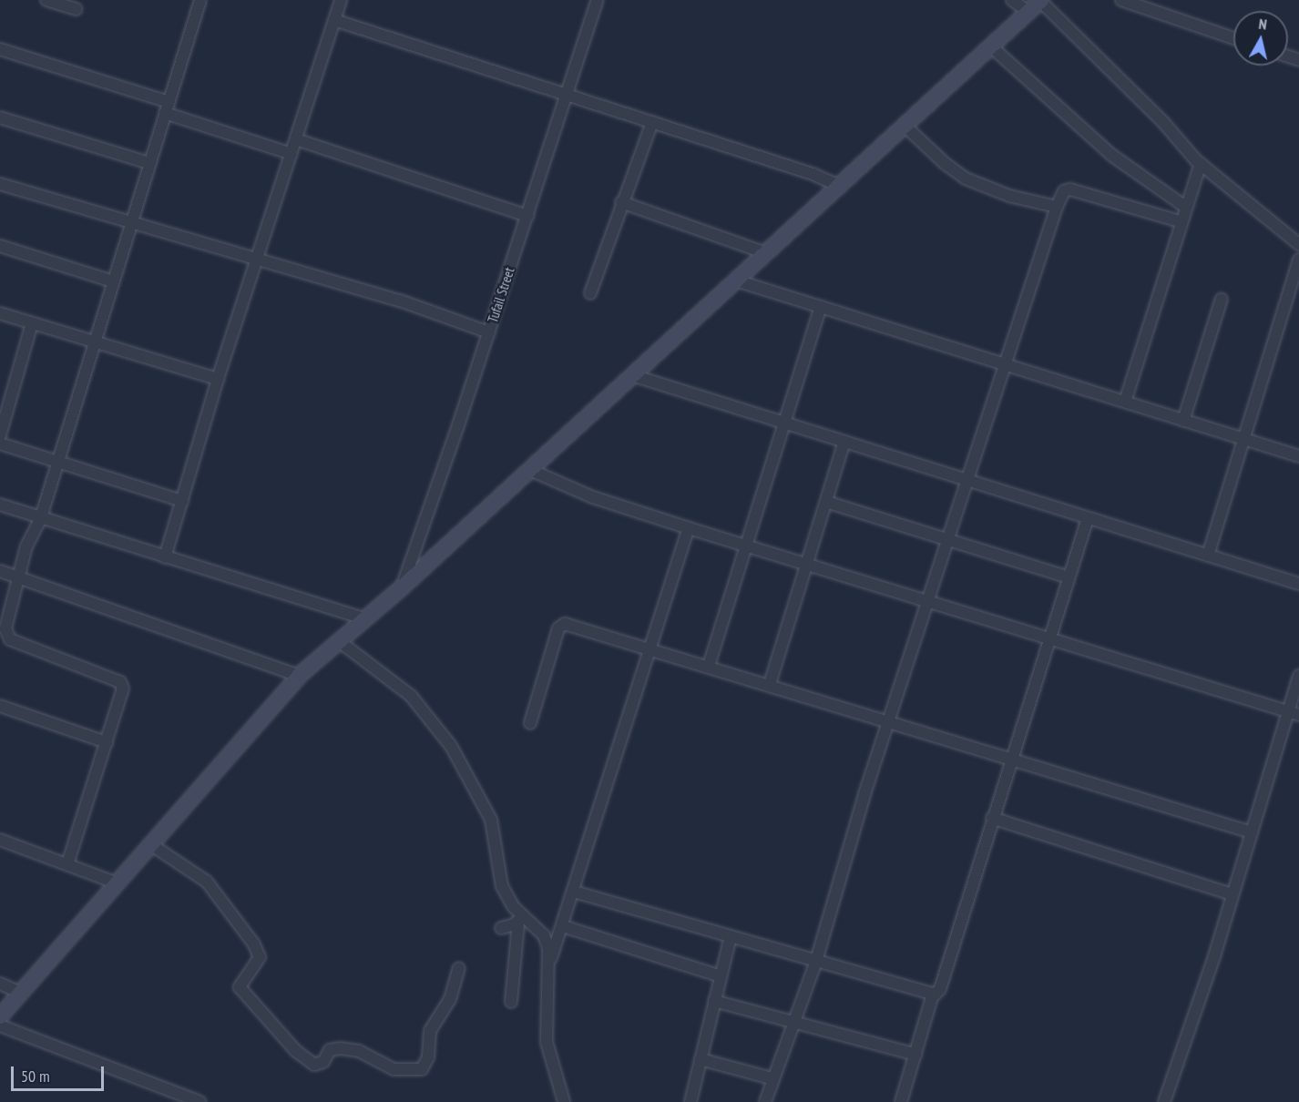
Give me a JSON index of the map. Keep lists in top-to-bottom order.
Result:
{
  "streets": {
    "street": ["Tufail Street"]
  },
  "scale_bar": "50 m",
  "north": "top"
}
